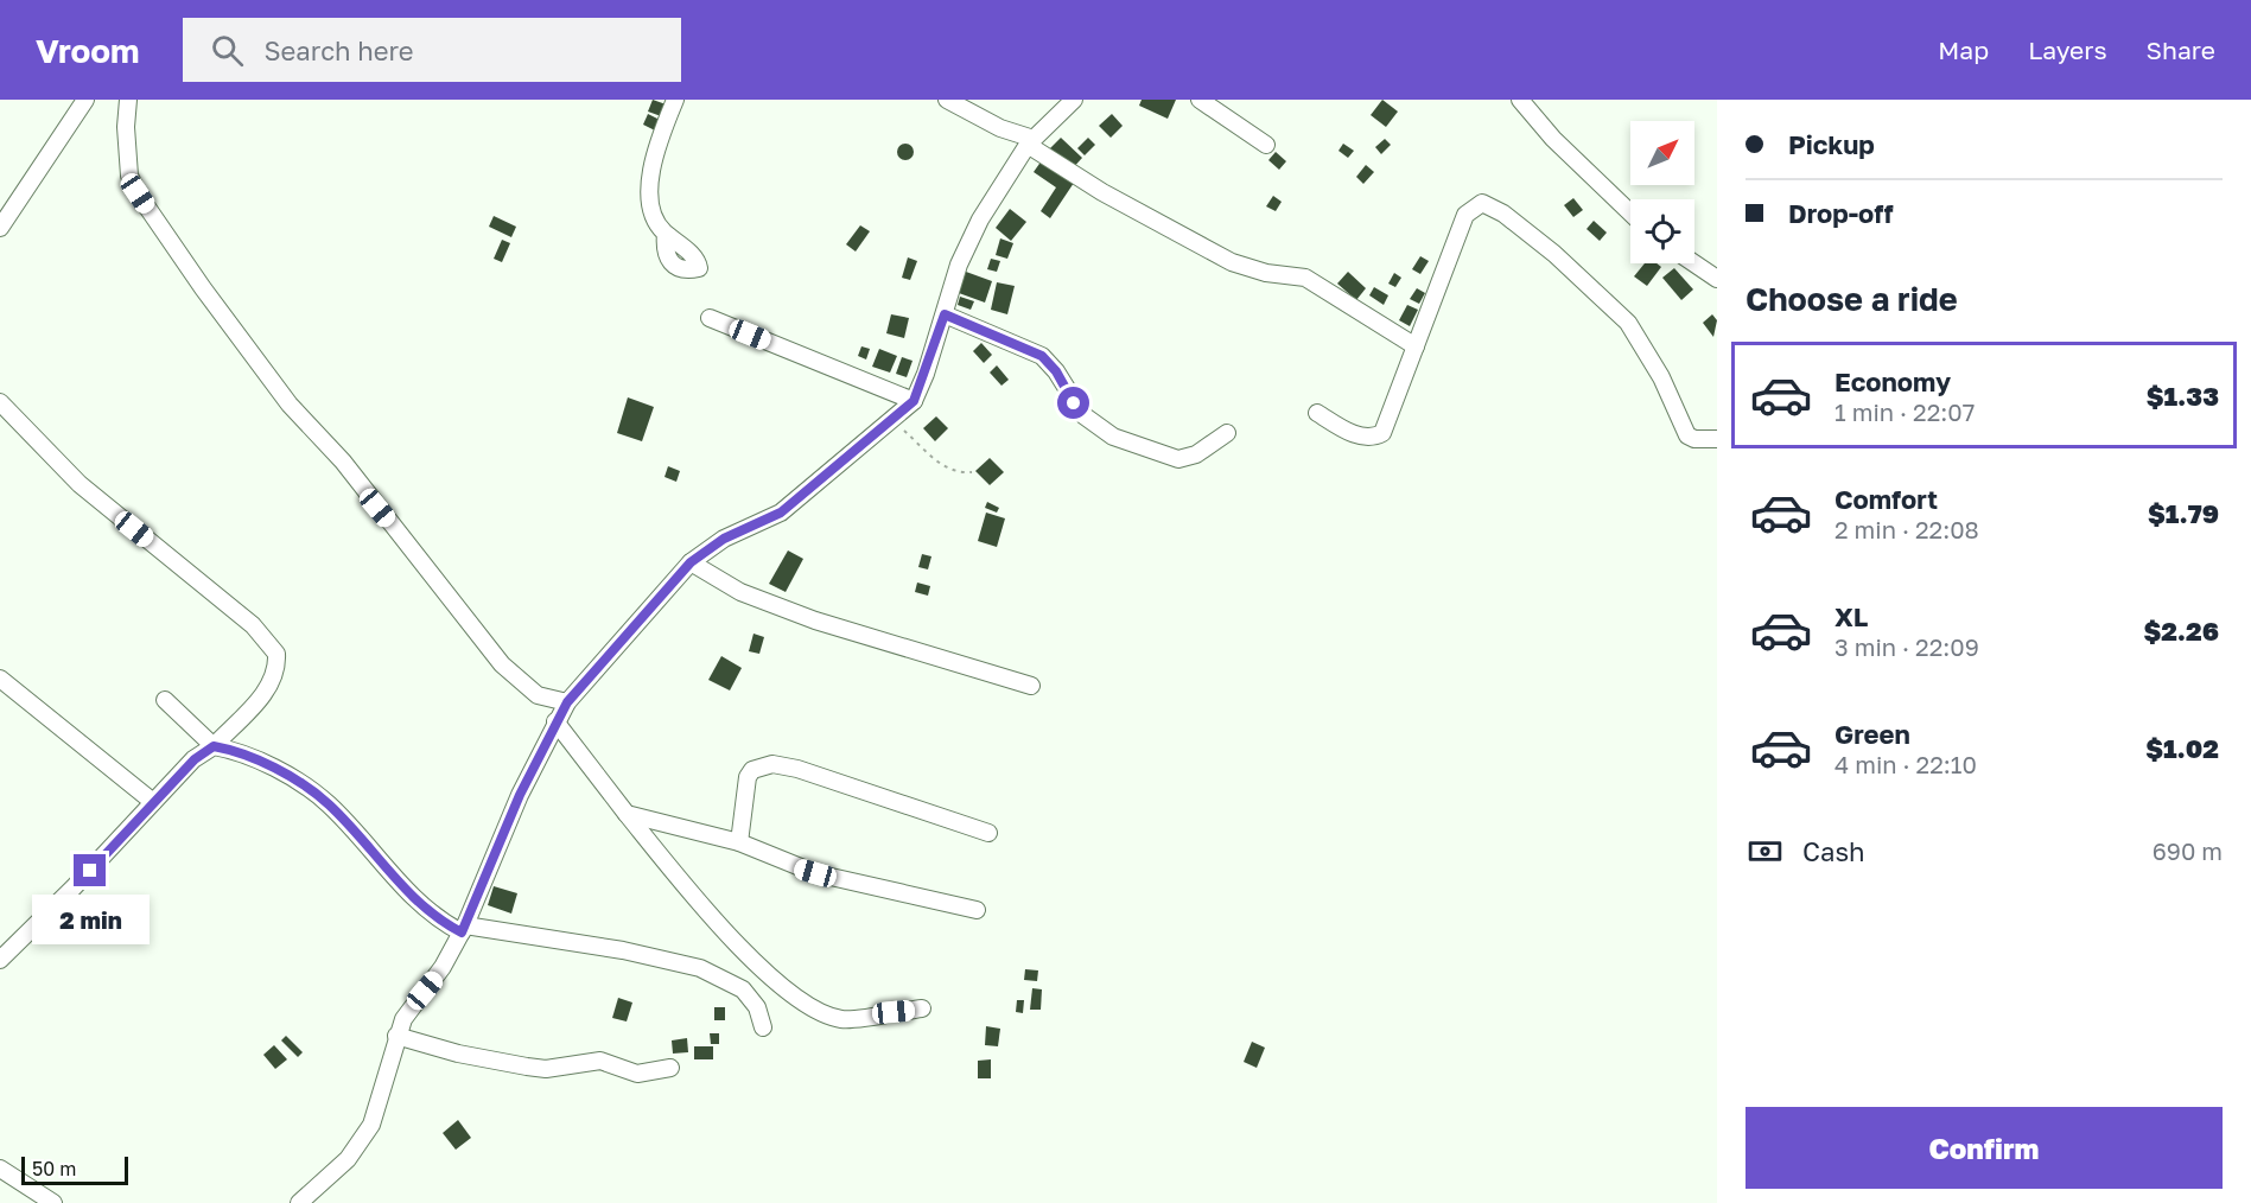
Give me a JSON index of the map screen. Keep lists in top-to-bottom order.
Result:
{
  "scale_bar": "50 m",
  "north": "top right",
  "page": {
    "header": "Vroom",
    "search": "Search here",
    "nav": ["Map", "Layers", "Share"],
    "banner": ["Pickup", "Drop-off"],
    "heading": "Choose a ride",
    "list": [
      {
        "name": "Economy",
        "note": "1 min · 22:07",
        "value": "$1.33"
      },
      {
        "name": "Comfort",
        "note": "2 min · 22:08",
        "value": "$1.79"
      },
      {
        "name": "XL",
        "note": "3 min · 22:09",
        "value": "$2.26"
      },
      {
        "name": "Green",
        "note": "4 min · 22:10",
        "value": "$1.02"
      }
    ],
    "pay": ["Cash", "690 m"],
    "bubble": "2 min",
    "buttons": "Confirm",
    "scale": "50 m"
  }
}
